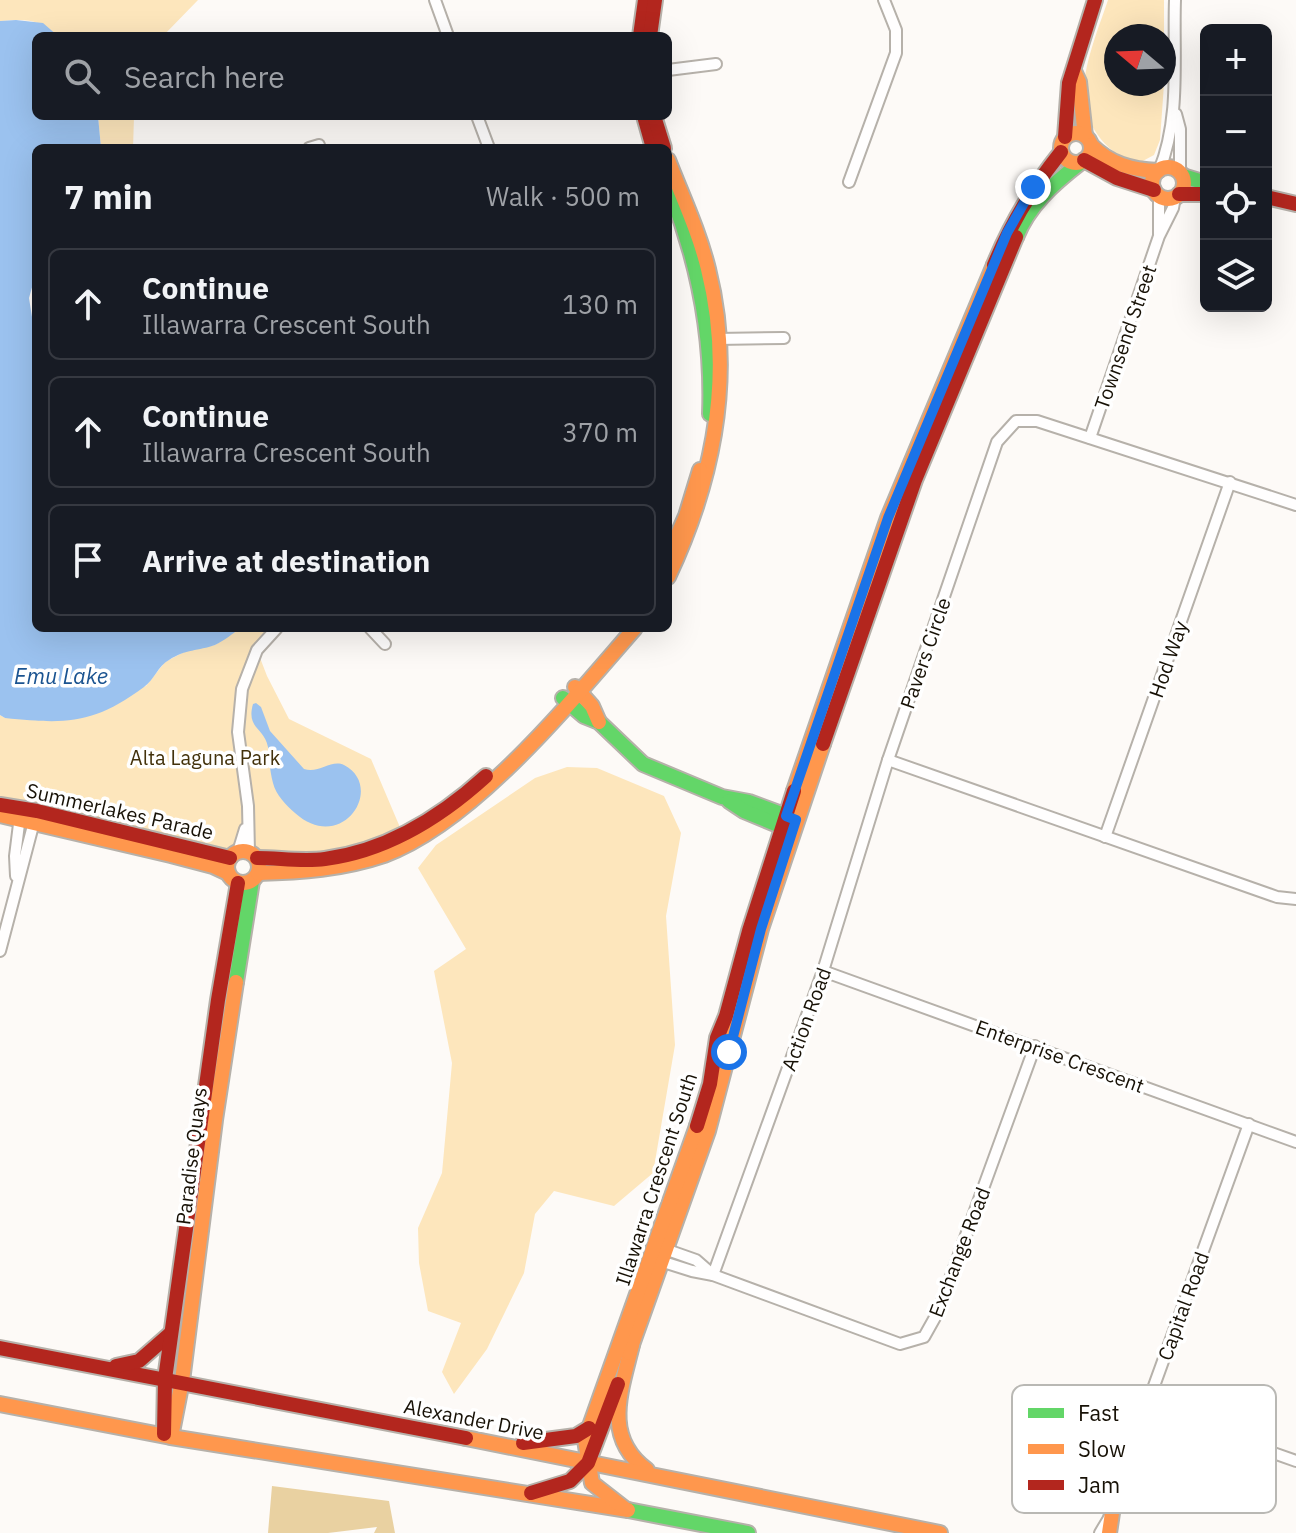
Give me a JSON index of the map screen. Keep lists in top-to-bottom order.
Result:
{
  "streets": {
    "street": [
      "Townsend Street",
      "Pavers Circle",
      "Hod Way",
      "Summerlakes Parade",
      "Action Road",
      "Enterprise Crescent",
      "Paradise Quays",
      "Illawarra Crescent South",
      "Exchange Road",
      "Capital Road",
      "Alexander Drive"
    ]
  },
  "crossings": [
    ["Townsend Street", "Pavers Circle"],
    ["Pavers Circle", "Hod Way"],
    ["Pavers Circle", "Action Road"],
    ["Summerlakes Parade", "Paradise Quays"],
    ["Action Road", "Enterprise Crescent"],
    ["Action Road", "Exchange Road"],
    ["Enterprise Crescent", "Exchange Road"],
    ["Enterprise Crescent", "Capital Road"],
    ["Paradise Quays", "Alexander Drive"],
    ["Illawarra Crescent South", "Exchange Road"],
    ["Illawarra Crescent South", "Alexander Drive"]
  ],
  "water": ["Emu Lake"],
  "parks": ["Alta Laguna Park"],
  "legend": ["Fast", "Slow", "Jam"],
  "north": "left",
  "page": {
    "map_buttons": ["+", "−"],
    "search": "Search here",
    "heading": ["7 min", "Walk · 500 m"],
    "list": [
      ["Continue", "Illawarra Crescent South", "130 m"],
      ["Continue", "Illawarra Crescent South", "370 m"],
      "Arrive at destination"
    ]
  }
}
